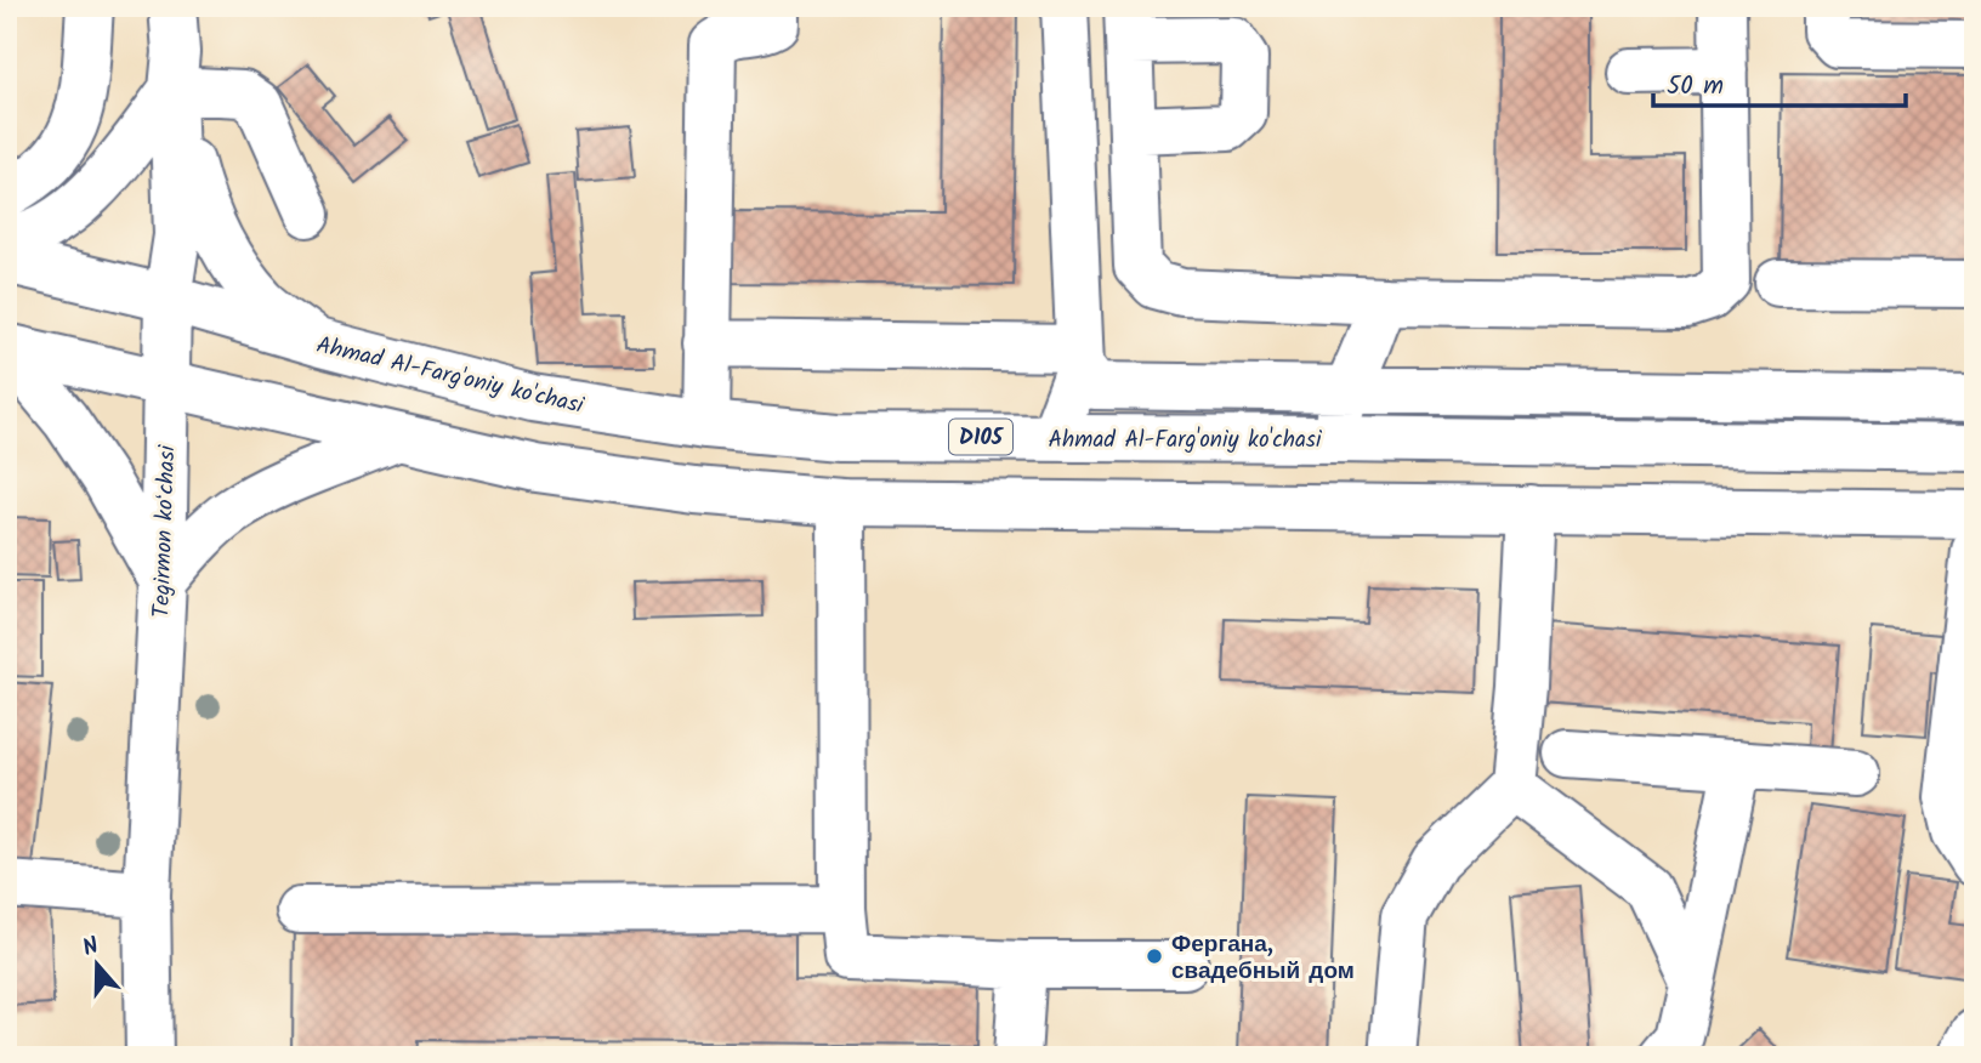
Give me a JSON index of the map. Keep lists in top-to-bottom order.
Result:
{
  "streets": {
    "main road": ["Ahmad Al-Farg'oniy ko'chasi", "D105", "Tegirmon koʻchasi"]
  },
  "crossings": [
    ["Ahmad Al-Farg'oniy ko'chasi", "Tegirmon koʻchasi"]
  ],
  "places": ["Фергана, свадебный дом"],
  "scale_bar": "50 m",
  "north": "top"
}
